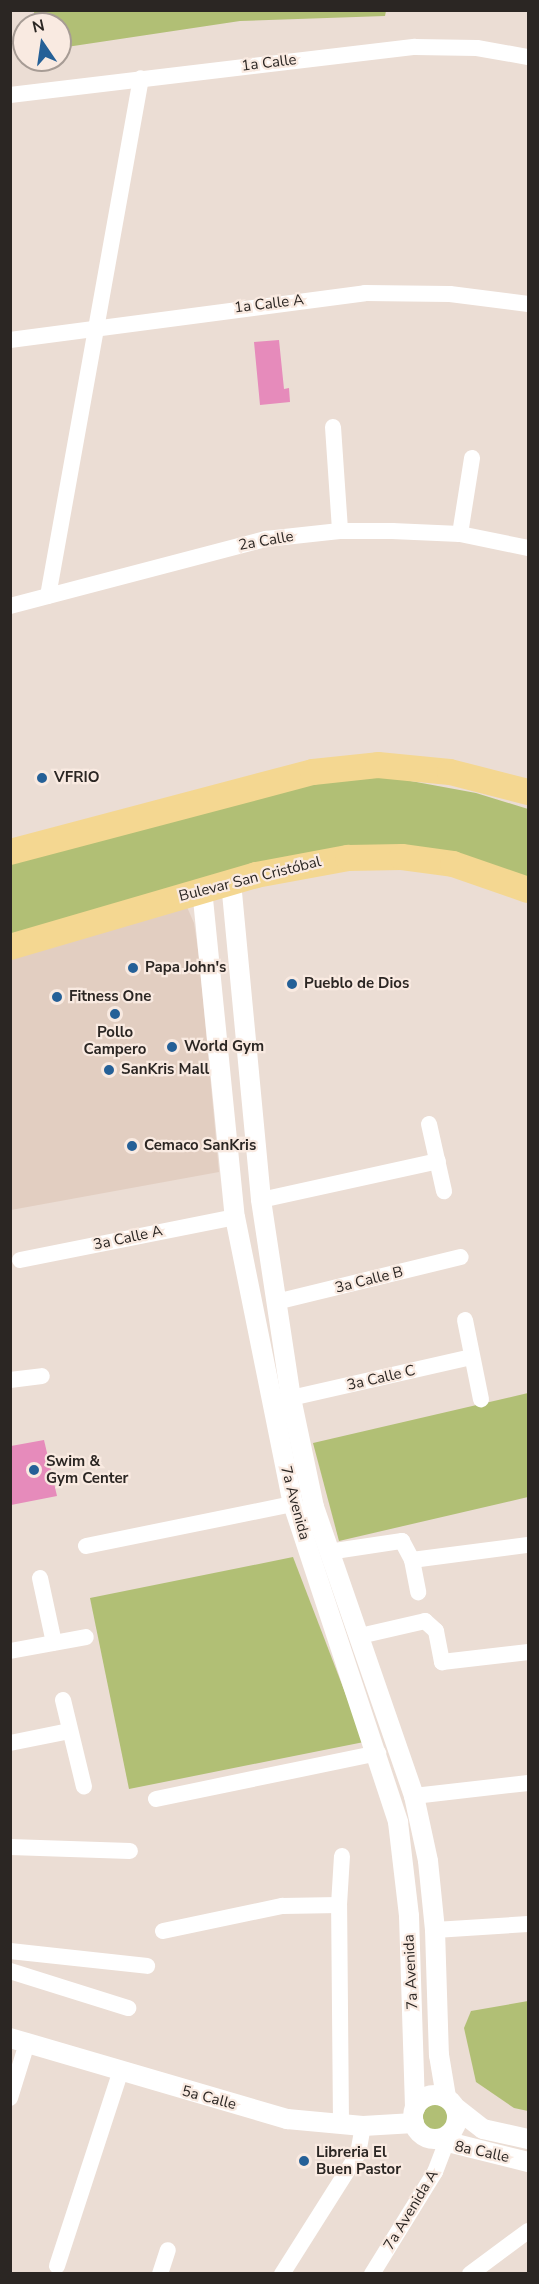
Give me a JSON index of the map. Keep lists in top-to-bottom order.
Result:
{
  "streets": {
    "main road": ["Bulevar San Cristóbal"],
    "street": [
      "1a Calle",
      "1a Calle A",
      "2a Calle",
      "3a Calle A",
      "3a Calle B",
      "3a Calle C",
      "7a Avenida",
      "5a Calle",
      "8a Calle",
      "7a Avenida A"
    ]
  },
  "crossings": [
    ["Bulevar San Cristóbal", "7a Avenida"],
    ["3a Calle A", "7a Avenida"],
    ["3a Calle B", "7a Avenida"],
    ["3a Calle C", "7a Avenida"],
    ["7a Avenida", "5a Calle"],
    ["7a Avenida", "8a Calle"],
    ["7a Avenida", "7a Avenida A"],
    ["5a Calle", "8a Calle"],
    ["5a Calle", "7a Avenida A"],
    ["8a Calle", "7a Avenida A"]
  ],
  "places": [
    "VFRIO",
    "Papa John's",
    "Pueblo de Dios",
    "Fitness One",
    "Pollo Campero",
    "World Gym",
    "SanKris Mall",
    "Cemaco SanKris",
    "Swim & Gym Center",
    "Libreria El Buen Pastor"
  ],
  "north": "top"
}
